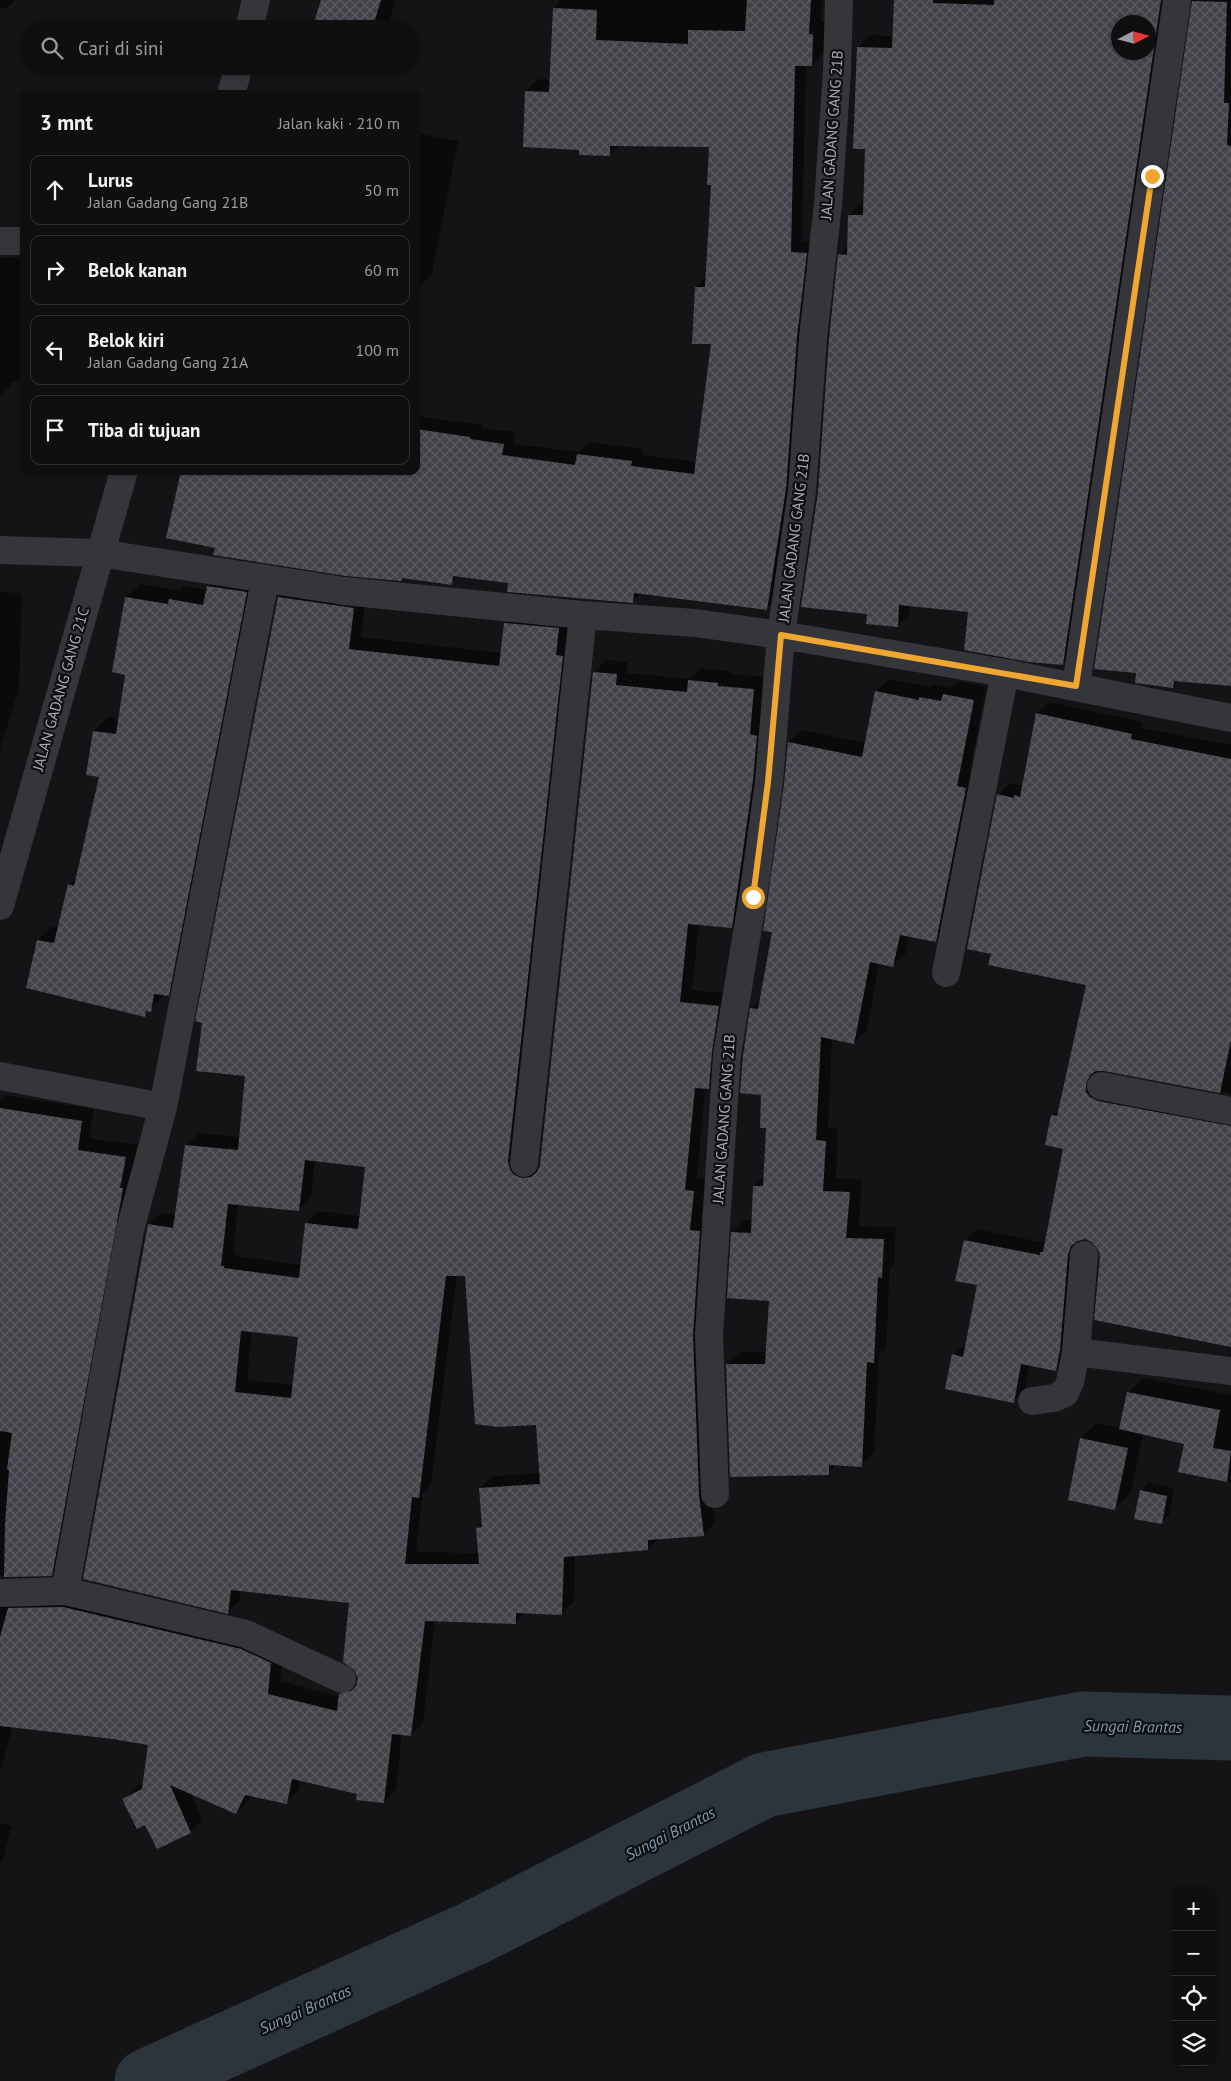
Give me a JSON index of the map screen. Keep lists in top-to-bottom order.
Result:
{
  "streets": {
    "street": ["JALAN GADANG GANG 21B", "JALAN GADANG GANG 21C"]
  },
  "water": ["Sungai Brantas"],
  "north": "right",
  "page": {
    "search": "Cari di sini",
    "heading": ["3 mnt", "Jalan kaki · 210 m"],
    "list": [
      ["Lurus", "Jalan Gadang Gang 21B", "50 m"],
      ["Belok kanan", "60 m"],
      ["Belok kiri", "Jalan Gadang Gang 21A", "100 m"],
      "Tiba di tujuan"
    ],
    "map_buttons": ["+", "−"]
  }
}
